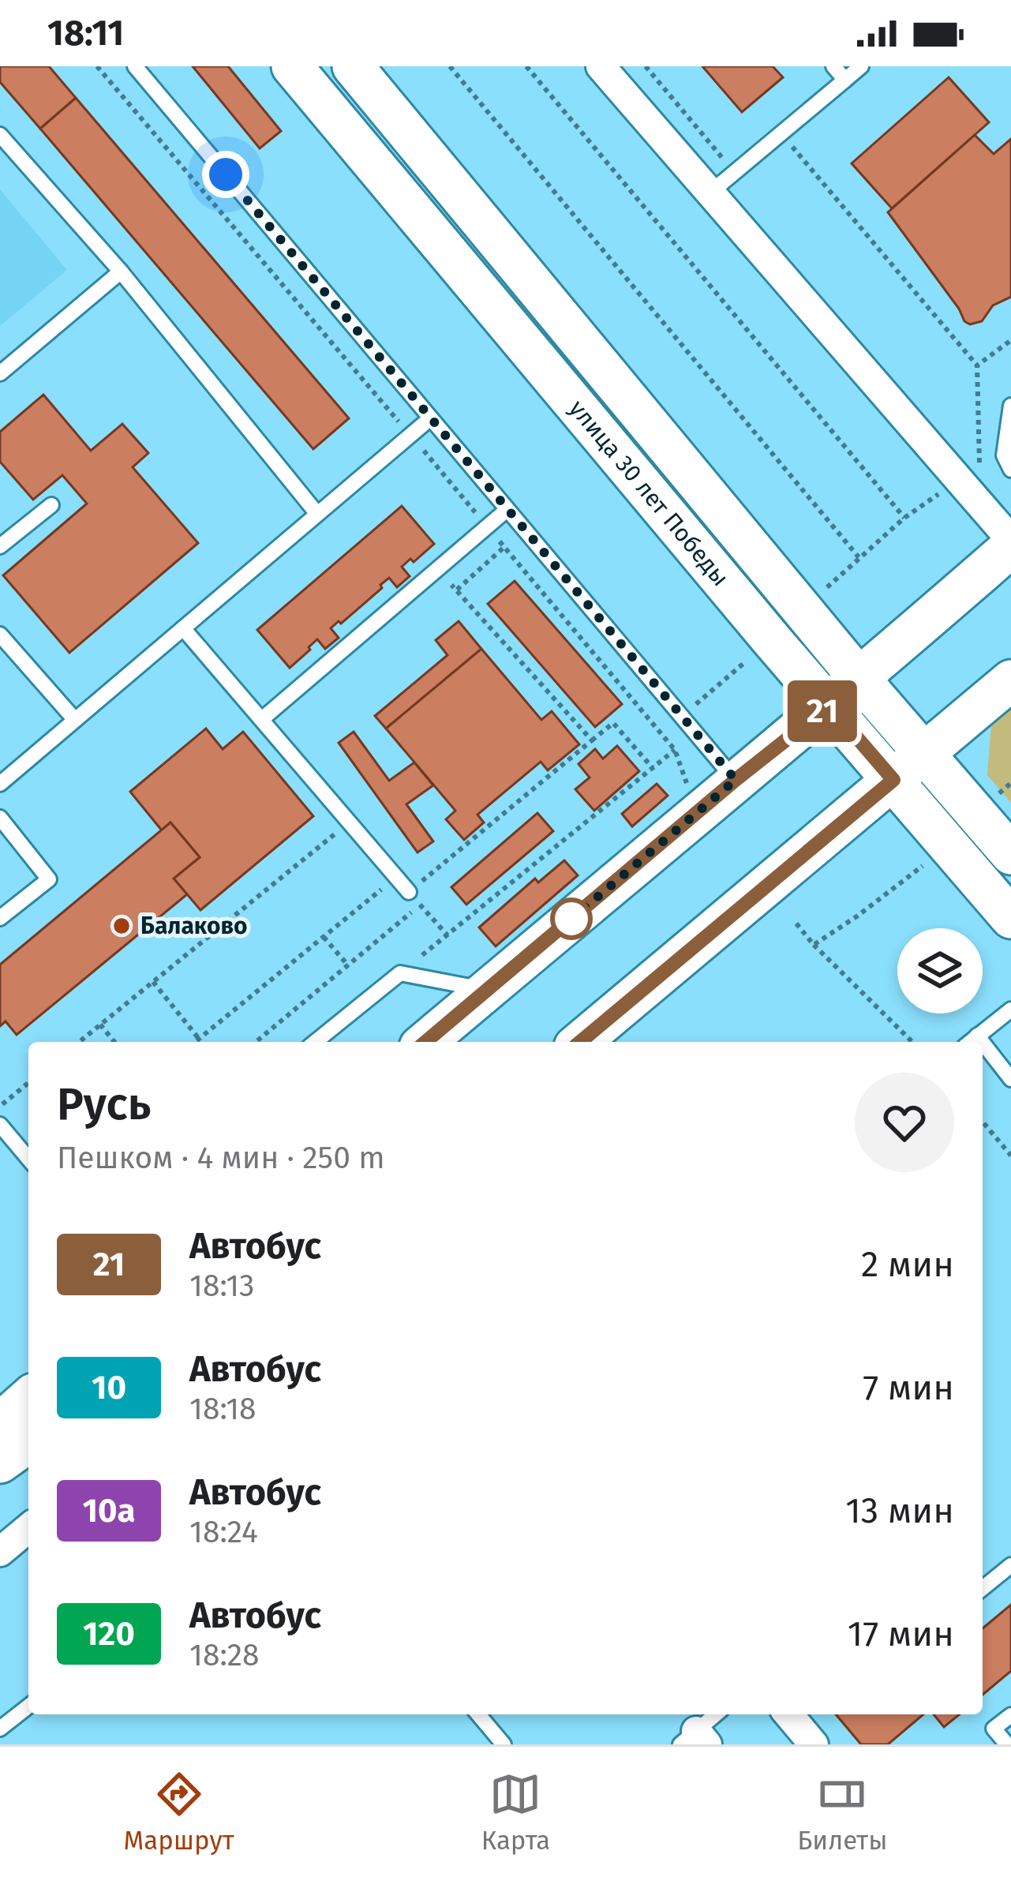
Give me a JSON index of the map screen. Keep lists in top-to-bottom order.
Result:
{
  "streets": {
    "main road": ["улица 30 лет Победы"]
  },
  "places": ["Балаково"],
  "lines": ["bus line 21"],
  "page": {
    "status": "18:11",
    "on_map": "21",
    "heading": ["Русь", "Пешком · 4 мин · 250 m"],
    "list": [
      {
        "mark": "21",
        "name": "Автобус",
        "note": "18:13",
        "value": "2 мин"
      },
      {
        "mark": "10",
        "name": "Автобус",
        "note": "18:18",
        "value": "7 мин"
      },
      {
        "mark": "10а",
        "name": "Автобус",
        "note": "18:24",
        "value": "13 мин"
      },
      {
        "mark": "120",
        "name": "Автобус",
        "note": "18:28",
        "value": "17 мин"
      }
    ],
    "tabs": ["Маршрут", "Карта", "Билеты"]
  }
}
